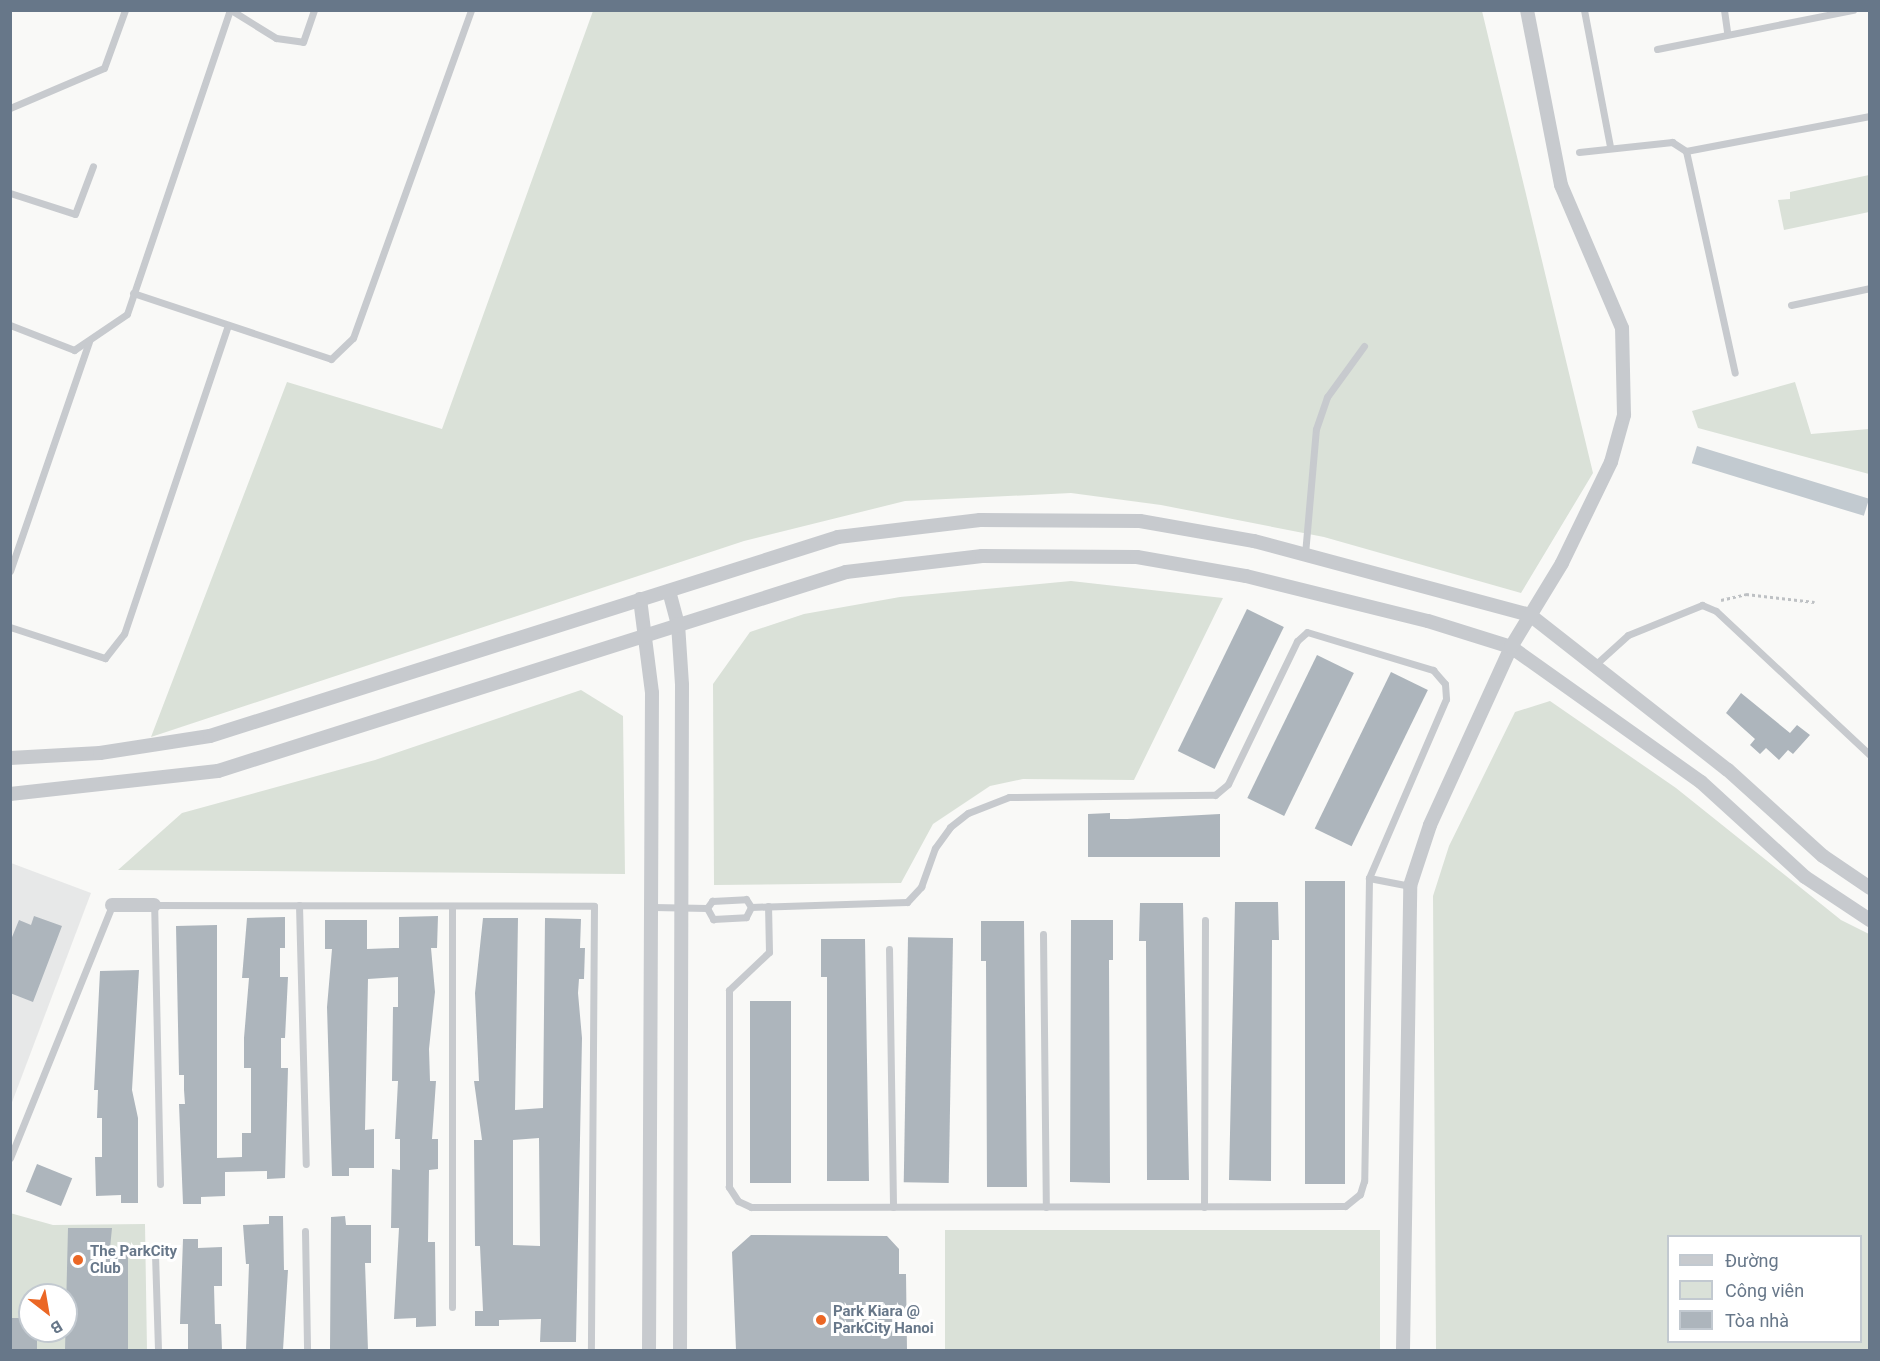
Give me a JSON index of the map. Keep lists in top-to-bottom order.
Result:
{
  "places": ["The ParkCity Club", "Park Kiara @ ParkCity Hanoi"],
  "legend": ["Đường", "Công viên", "Tòa nhà"],
  "north": "bottom right"
}
